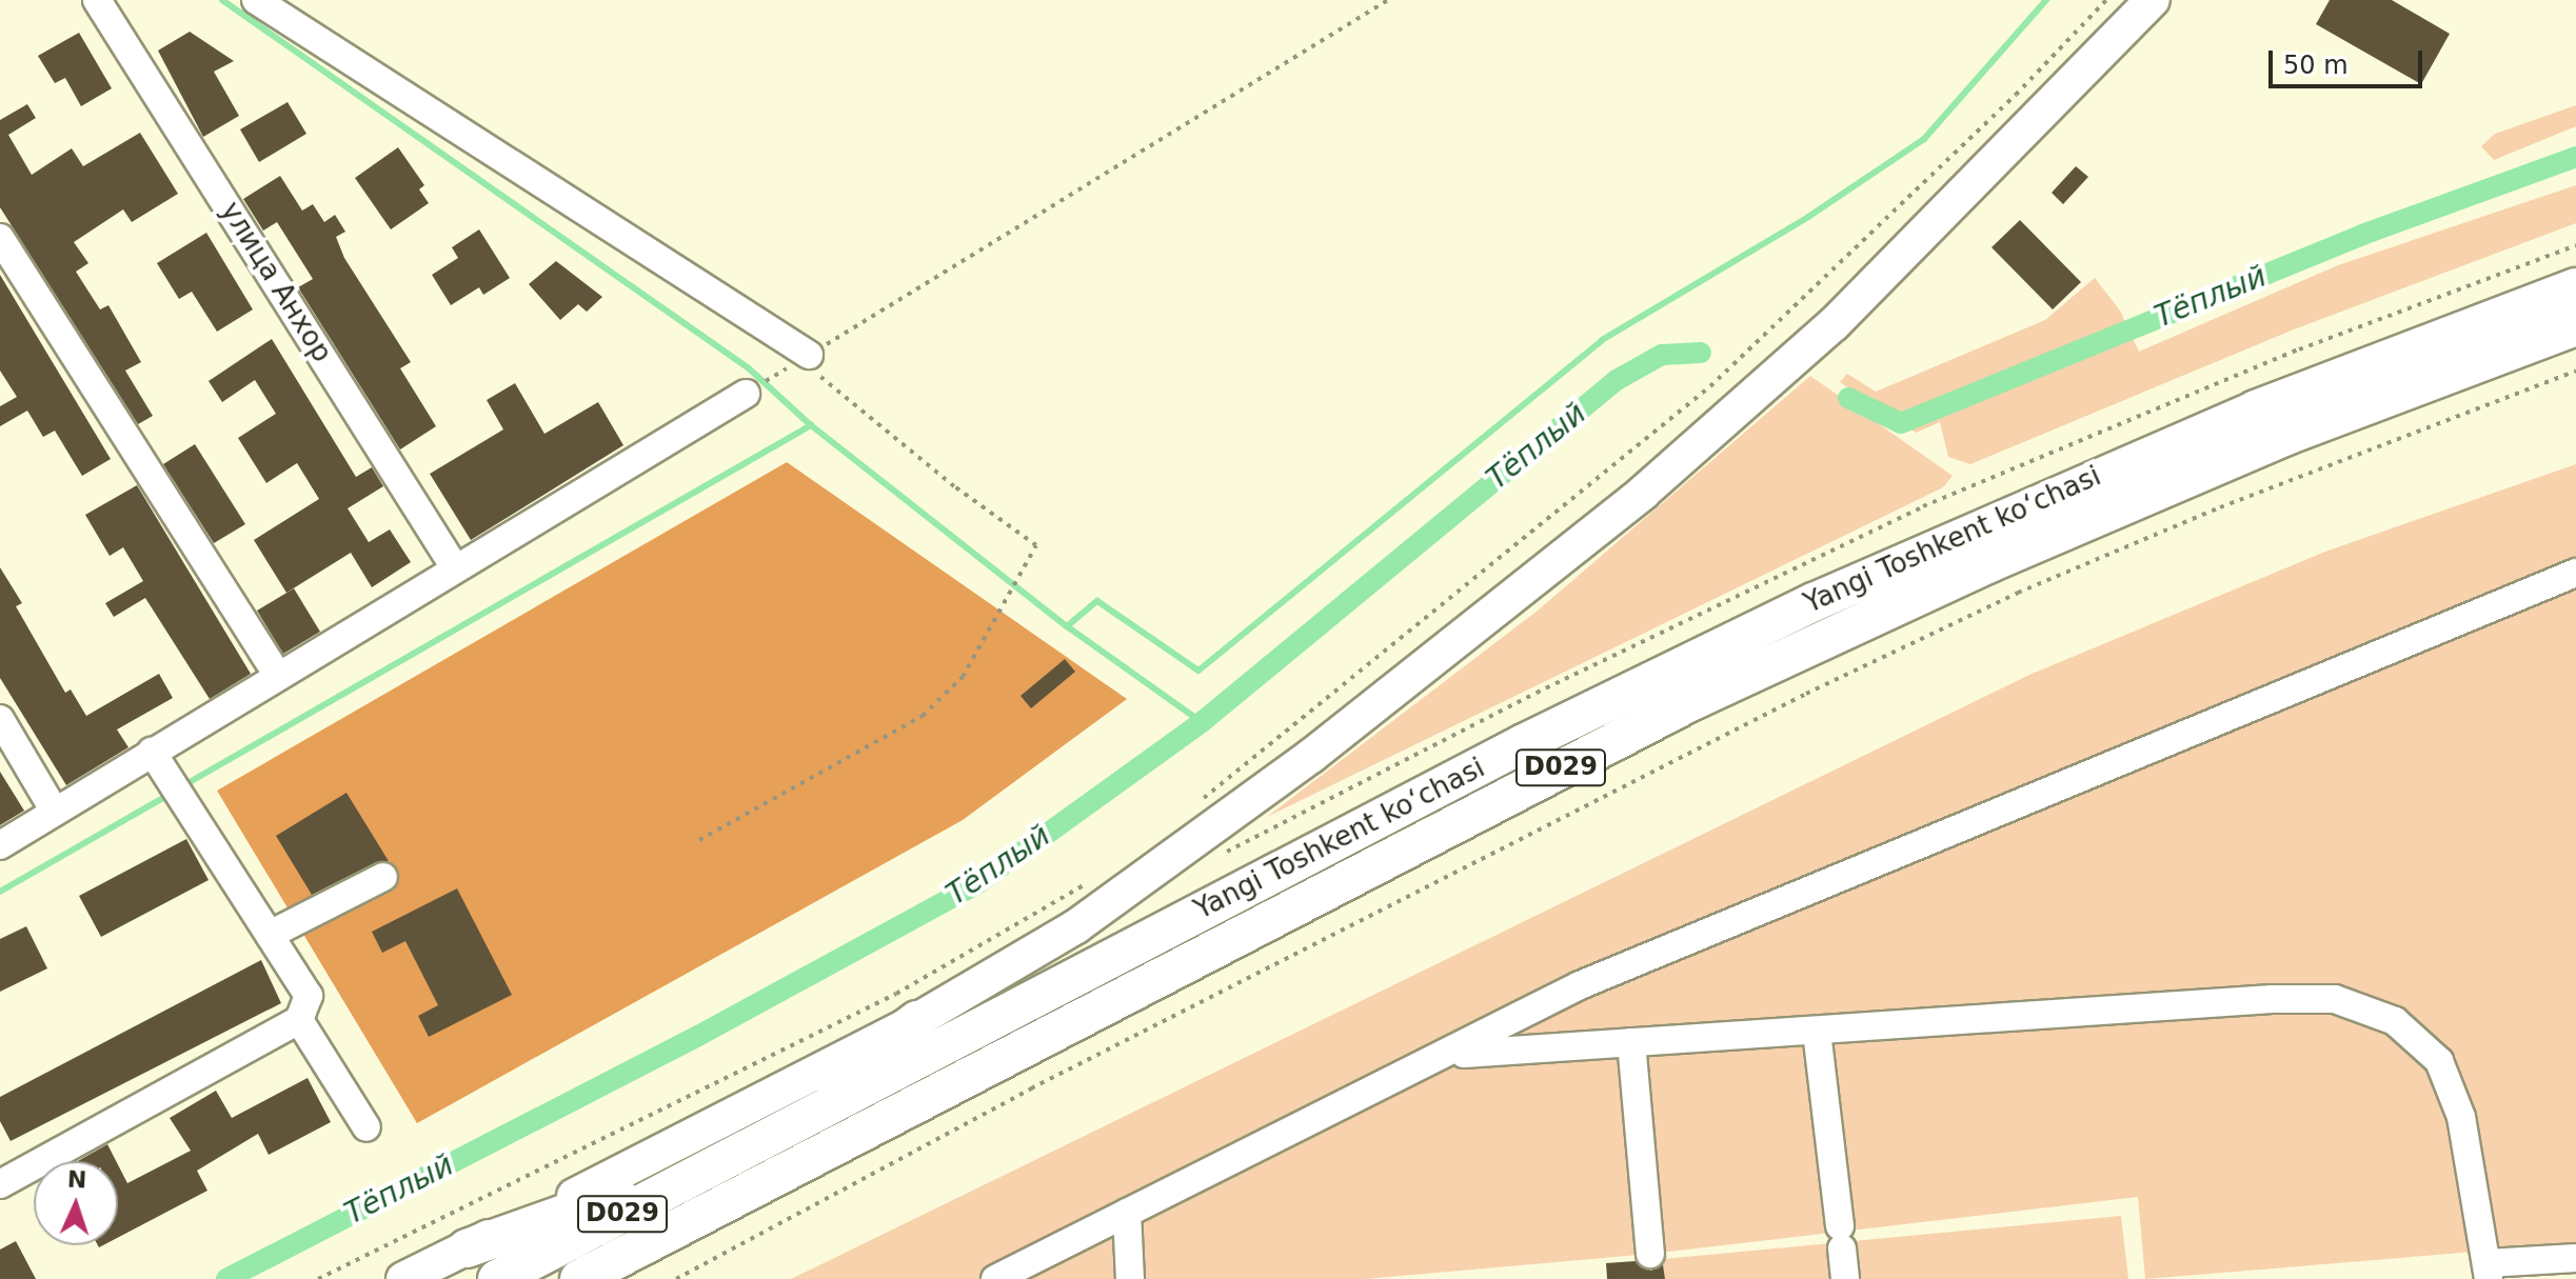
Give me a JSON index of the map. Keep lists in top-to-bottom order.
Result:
{
  "streets": {
    "highway": ["Yangi Toshkent ko‘chasi", "D029"],
    "street": ["улица Анхор"]
  },
  "water": ["Тёплый"],
  "scale_bar": "50 m",
  "north": "top"
}
